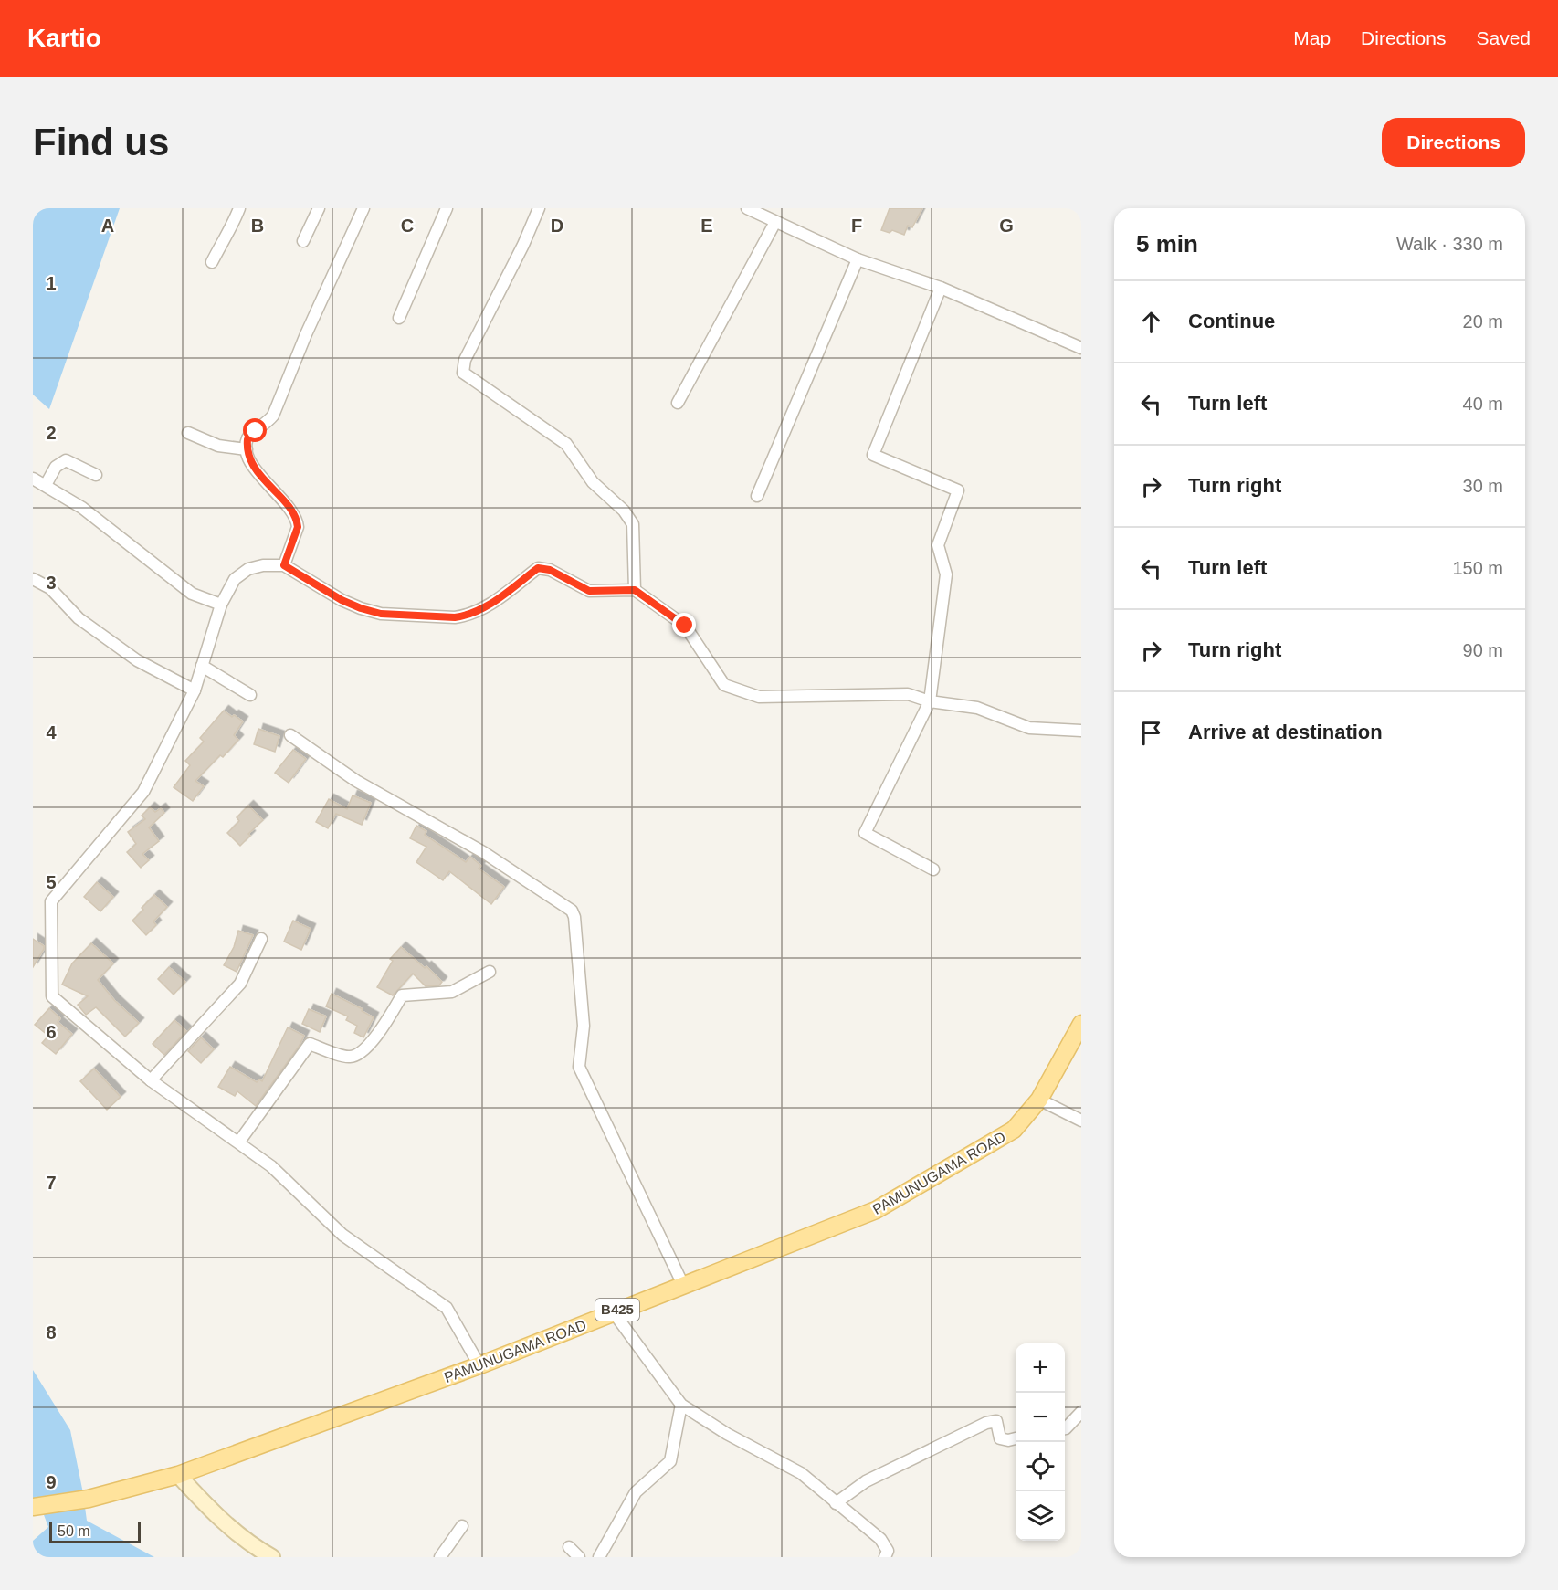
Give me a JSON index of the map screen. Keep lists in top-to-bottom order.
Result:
{
  "streets": {
    "main road": ["PAMUNUGAMA ROAD", "B425"]
  },
  "scale_bar": "50 m",
  "page": {
    "header": "Kartio",
    "nav": ["Map", "Directions", "Saved"],
    "buttons": "Directions",
    "title": "Find us",
    "heading": ["5 min", "Walk · 330 m"],
    "list": [
      ["Continue", "20 m"],
      ["Turn left", "40 m"],
      ["Turn right", "30 m"],
      ["Turn left", "150 m"],
      ["Turn right", "90 m"],
      "Arrive at destination"
    ],
    "map_buttons": ["+", "−"],
    "scale": "50 m"
  },
  "grid": {
    "columns": [
      "A",
      "B",
      "C",
      "D",
      "E",
      "F",
      "G"
    ],
    "rows": [
      "1",
      "2",
      "3",
      "4",
      "5",
      "6",
      "7",
      "8",
      "9"
    ]
  }
}
